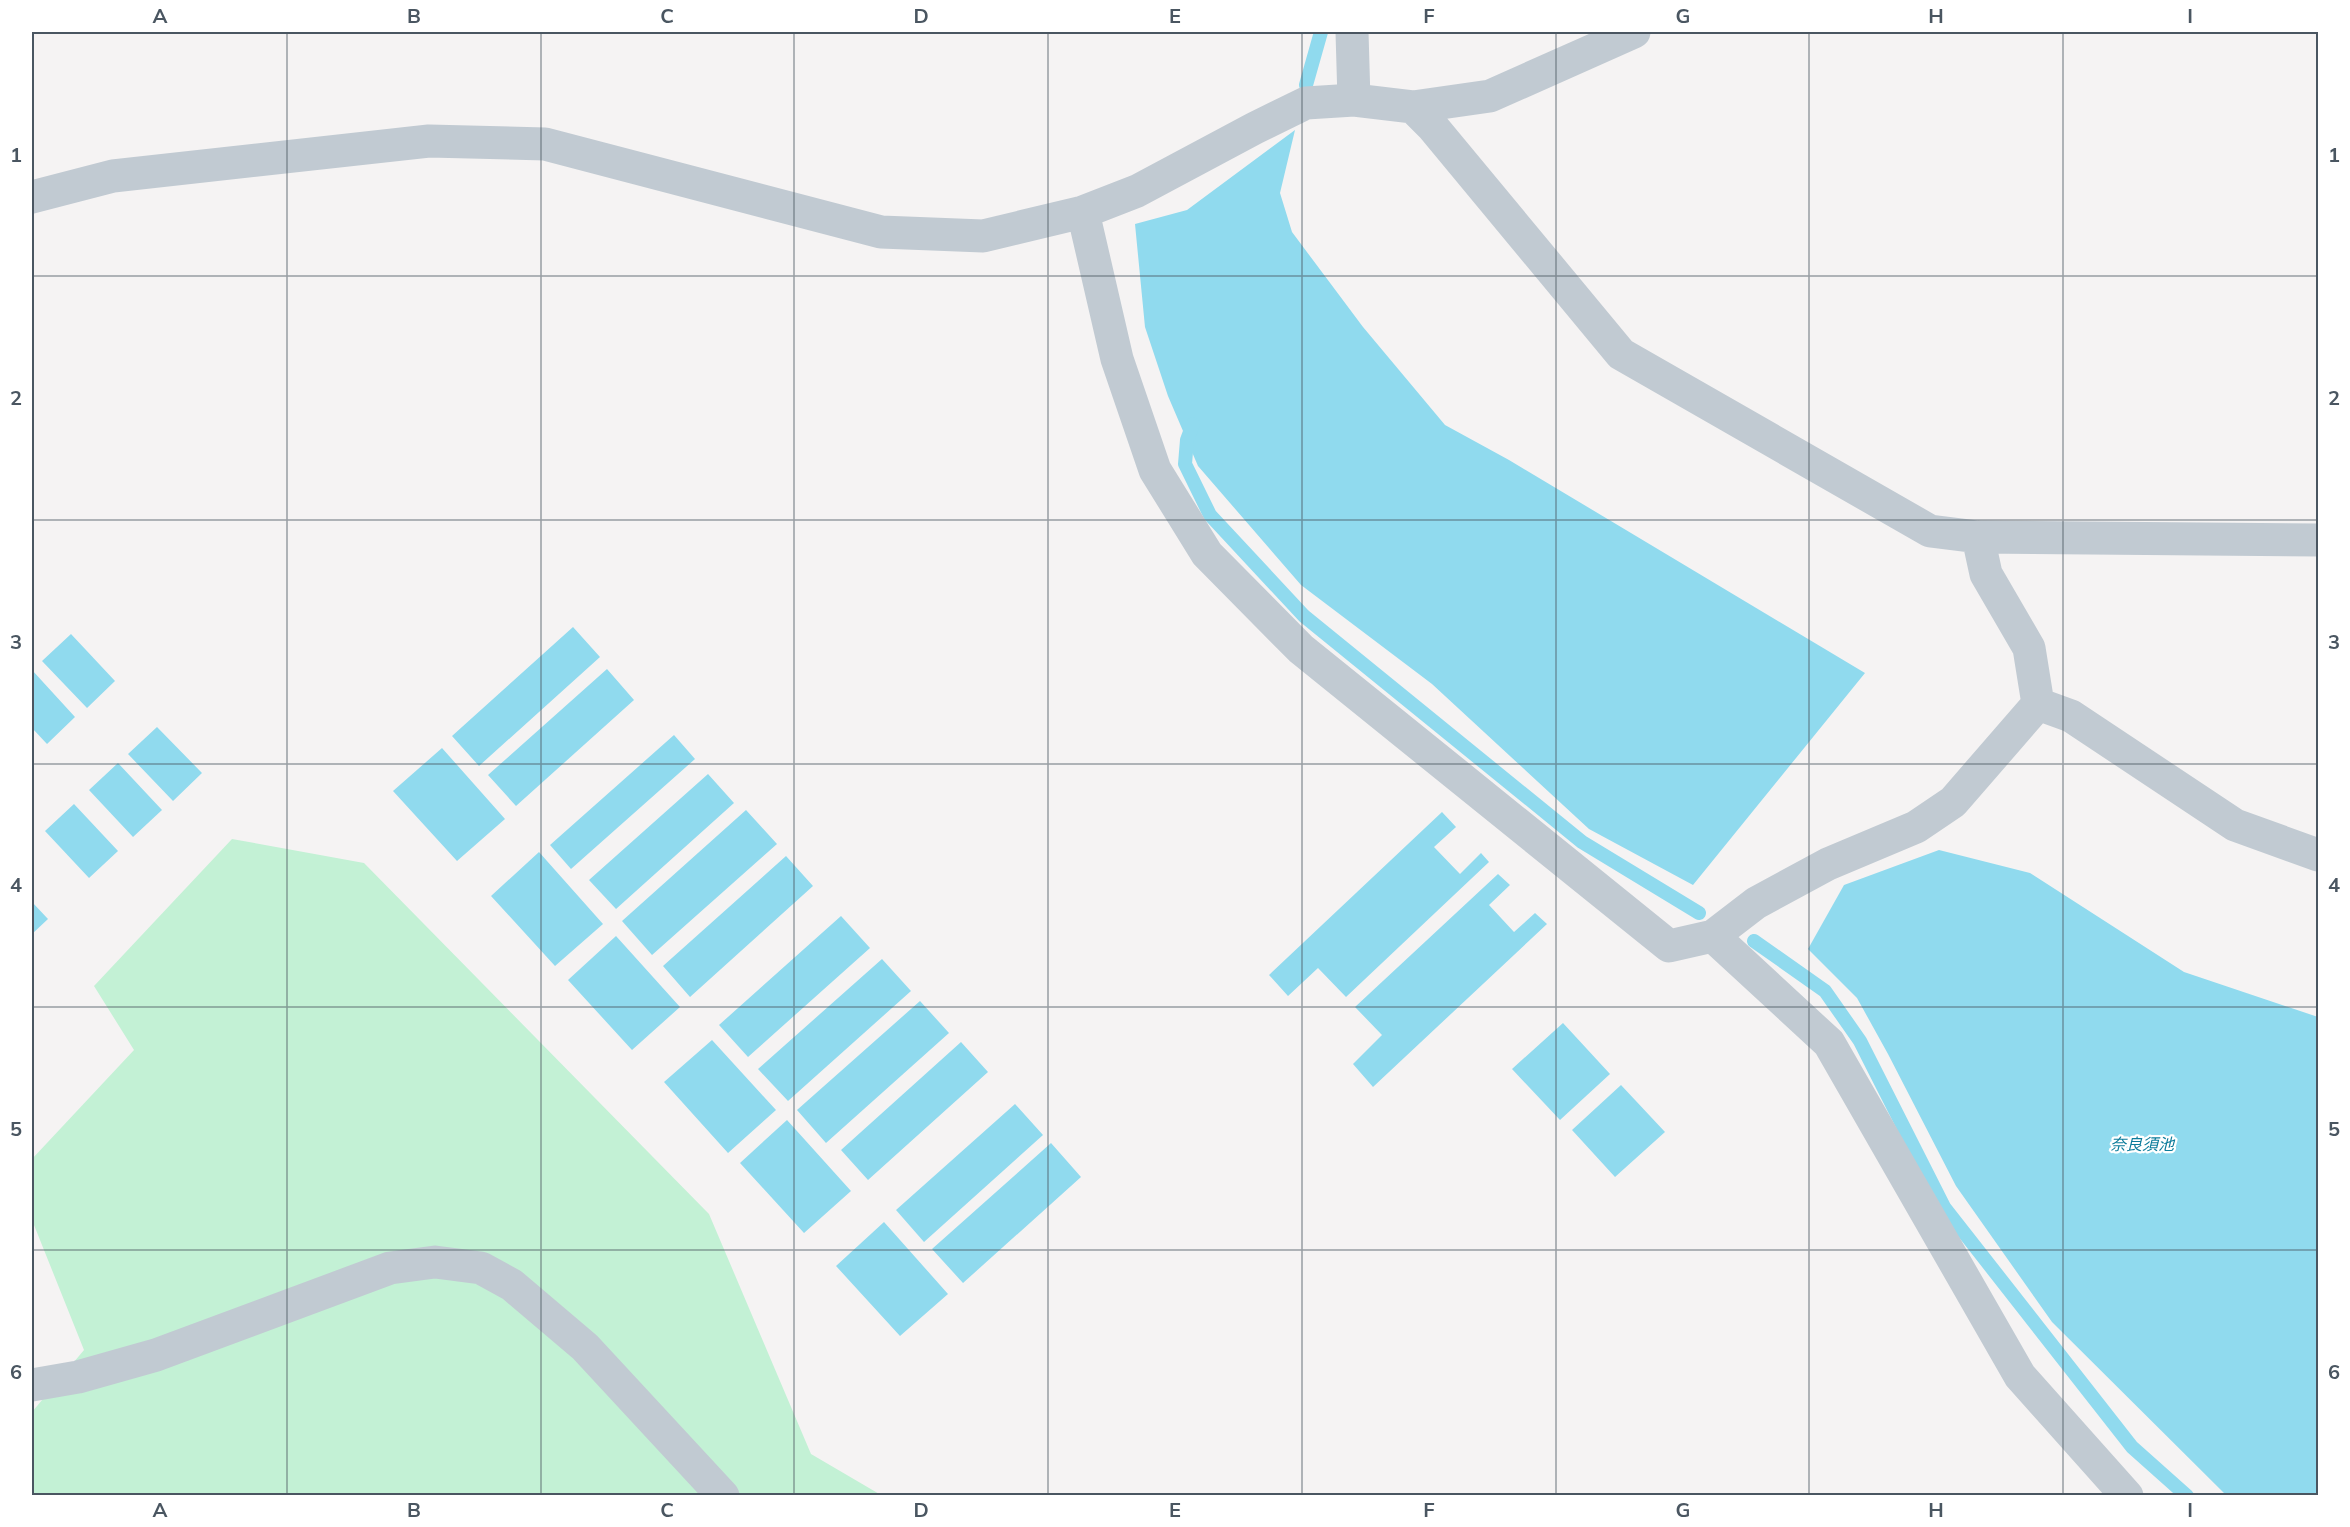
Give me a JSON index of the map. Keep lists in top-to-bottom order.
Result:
{
  "water": ["奈良須池"],
  "grid": {
    "columns": [
      "A",
      "B",
      "C",
      "D",
      "E",
      "F",
      "G",
      "H",
      "I"
    ],
    "rows": [
      "1",
      "2",
      "3",
      "4",
      "5",
      "6"
    ]
  }
}
